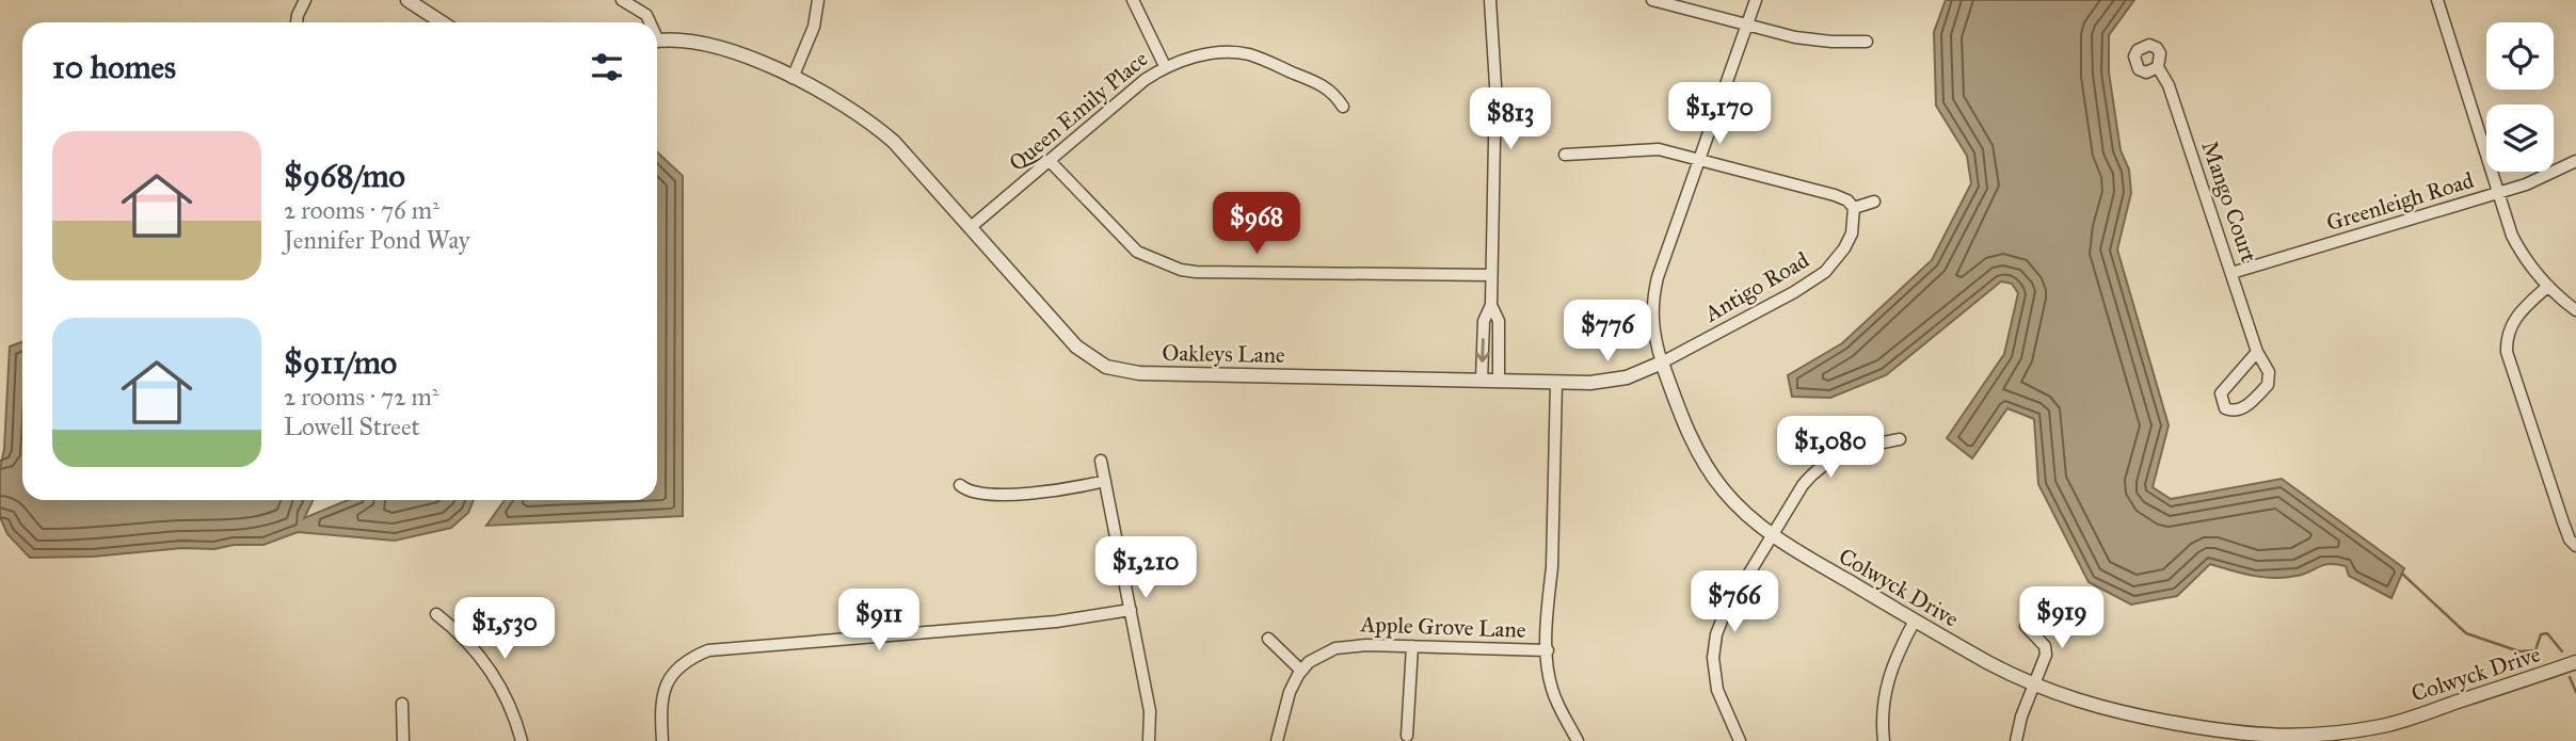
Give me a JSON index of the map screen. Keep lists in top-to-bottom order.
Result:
{
  "streets": {
    "street": [
      "Queen Emily Place",
      "Mango Court",
      "Greenleigh Road",
      "Antigo Road",
      "Oakleys Lane",
      "Colwyck Drive",
      "Apple Grove Lane"
    ]
  },
  "crossings": [
    ["Queen Emily Place", "Oakleys Lane"],
    ["Mango Court", "Greenleigh Road"],
    ["Antigo Road", "Oakleys Lane"],
    ["Antigo Road", "Colwyck Drive"]
  ],
  "page": {
    "heading": "10 homes",
    "price": [
      "$1,170",
      "$813",
      "$968",
      "$776",
      "$1,080",
      "$1,210",
      "$766",
      "$919",
      "$911",
      "$1,530"
    ],
    "list": [
      {
        "name": "$968/mo",
        "note": "2 rooms · 76 m² · Jennifer Pond Way"
      },
      {
        "name": "$911/mo",
        "note": "2 rooms · 72 m² · Lowell Street"
      }
    ]
  }
}
